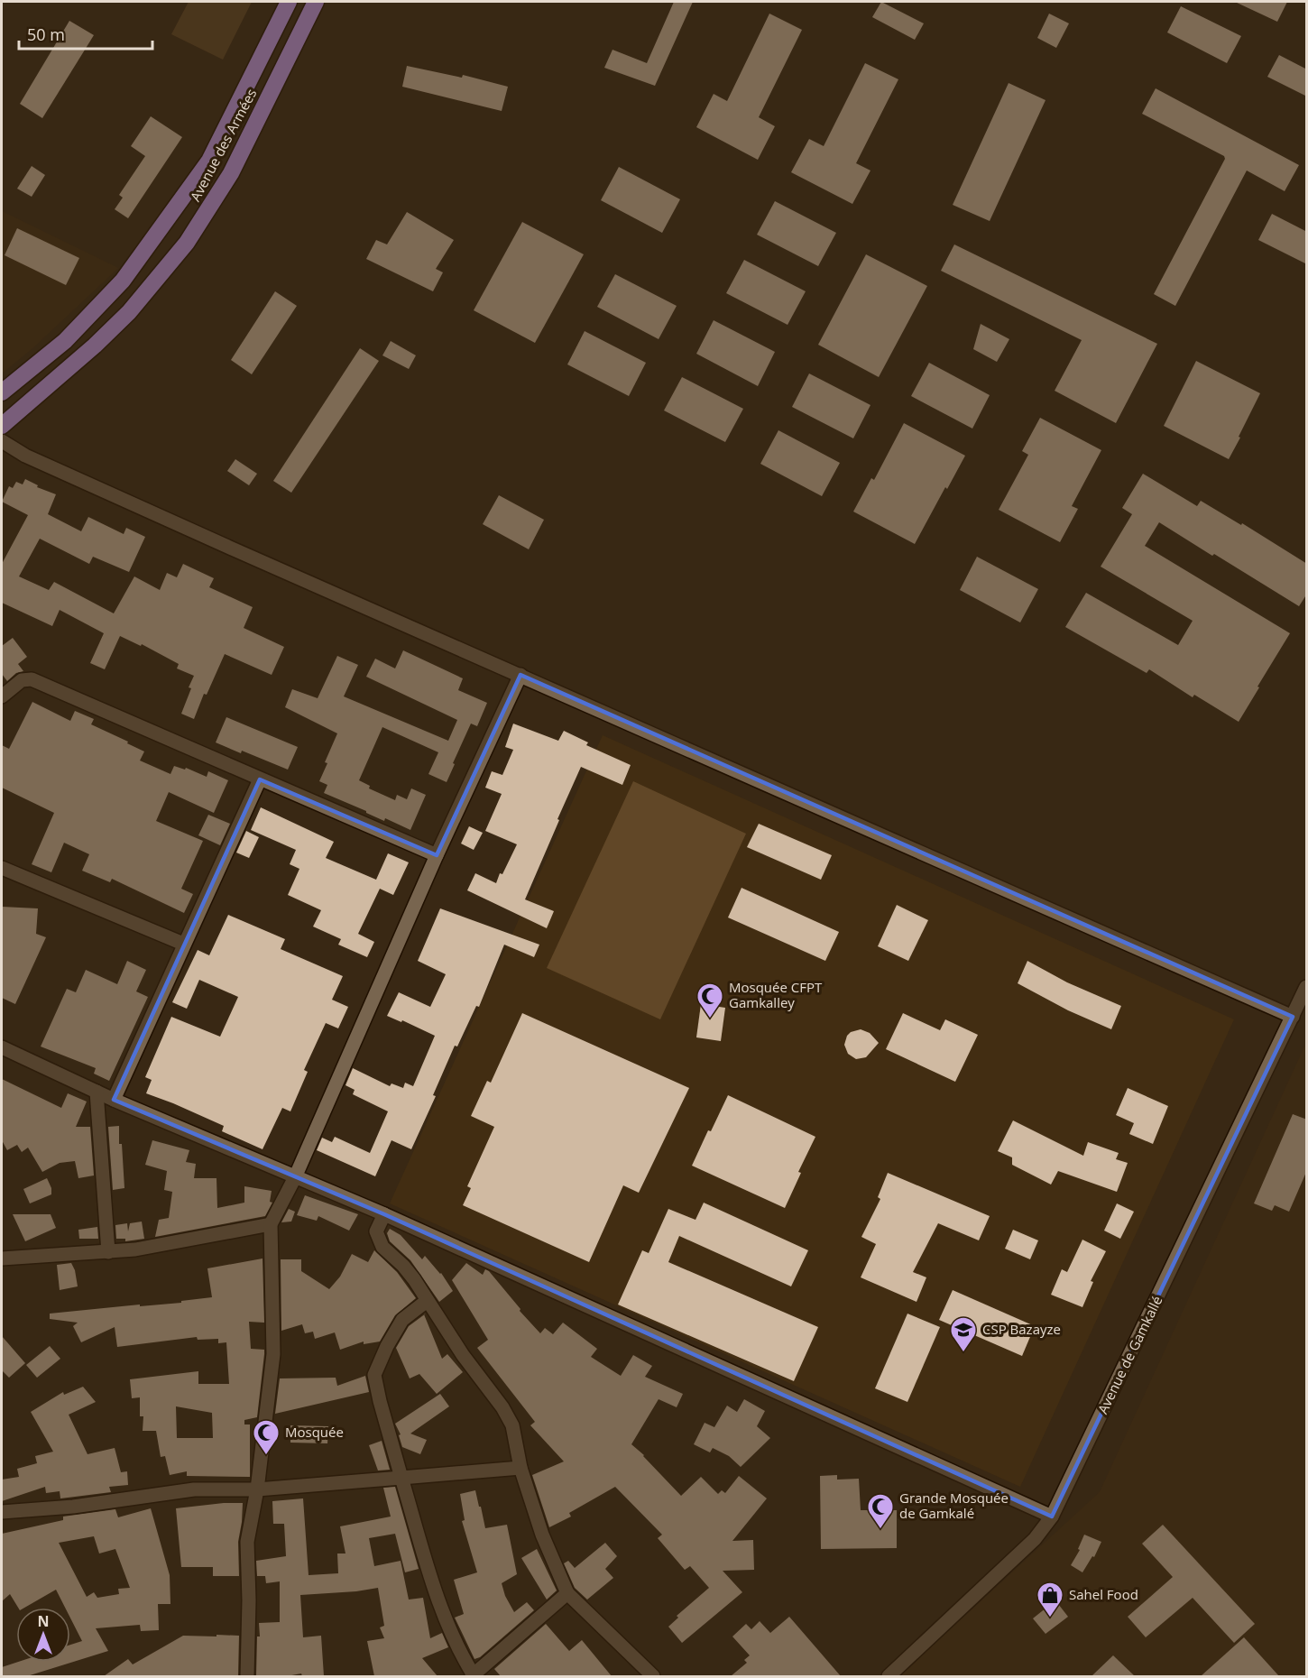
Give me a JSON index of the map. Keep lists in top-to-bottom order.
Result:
{
  "streets": {
    "highway": ["Avenue des Armées"],
    "street": ["Avenue de Gamkallé"]
  },
  "places": {
    "mosque": ["Mosquée CFPT Gamkalley", "Mosquée", "Grande Mosquée de Gamkalé"],
    "school or university": ["CSP Bazayze"],
    "shop": ["Sahel Food"]
  },
  "scale_bar": "50 m",
  "north": "top"
}
